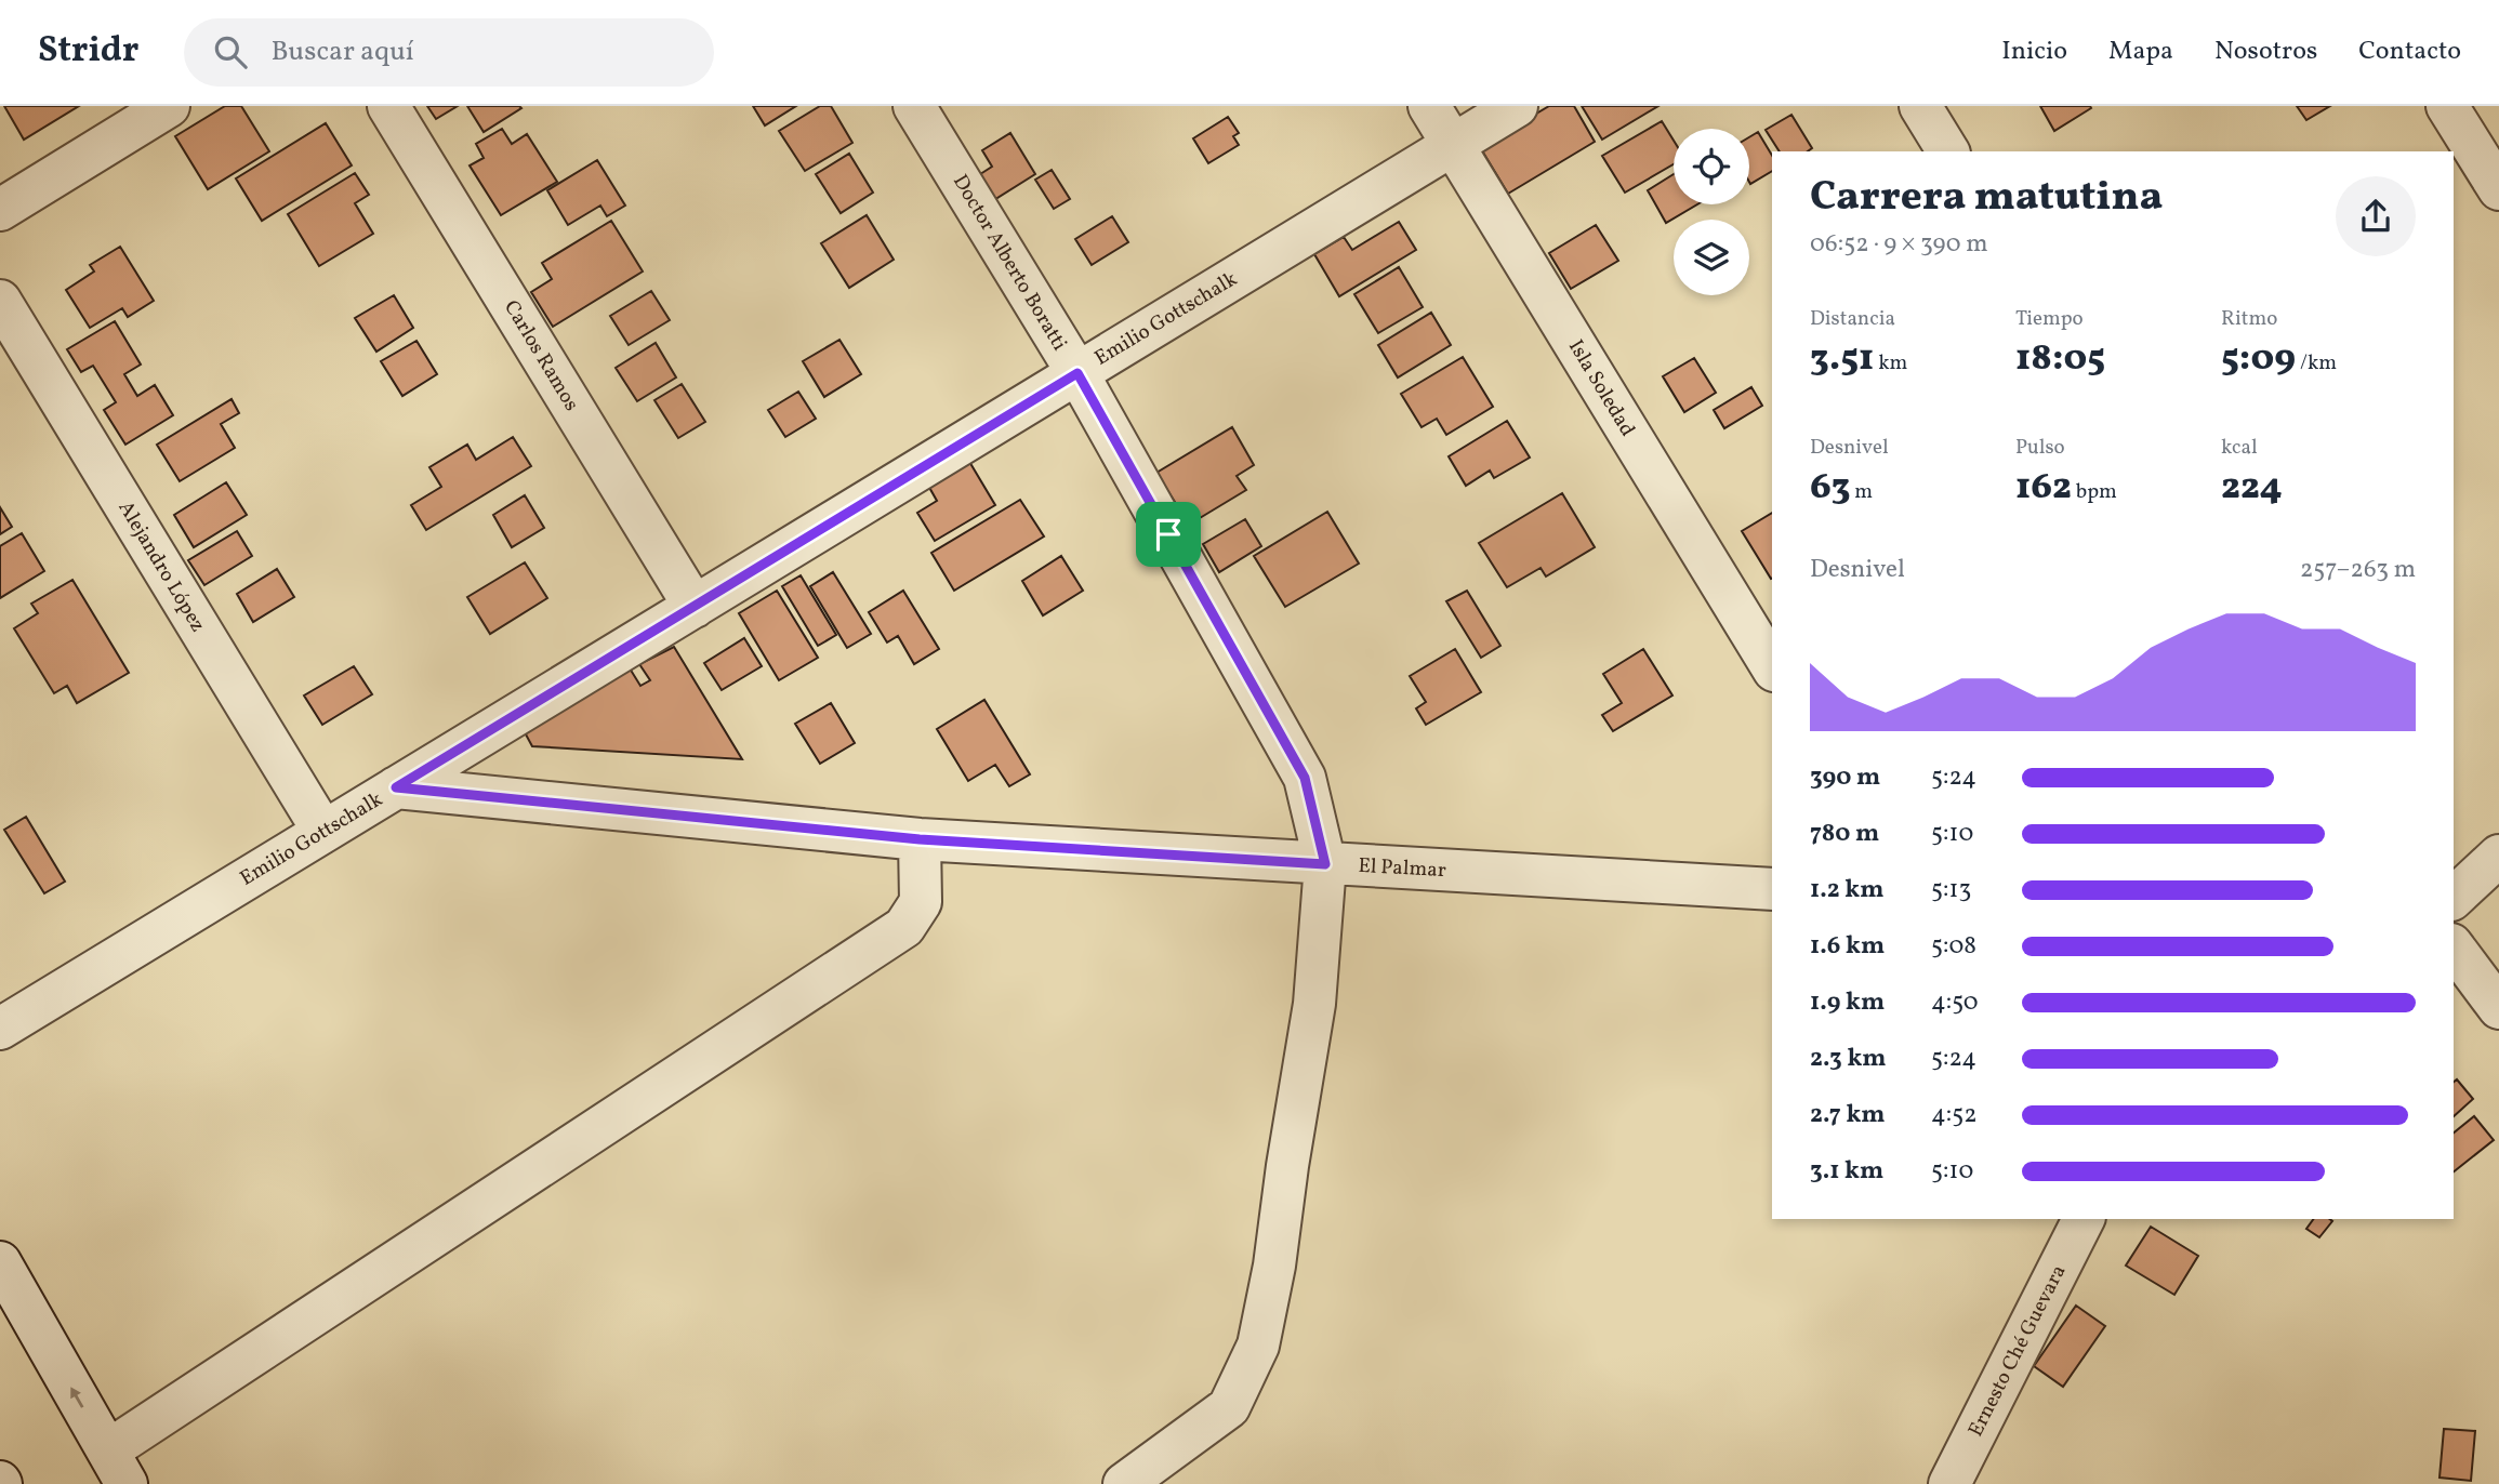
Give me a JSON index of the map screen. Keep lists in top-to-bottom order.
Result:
{
  "streets": {
    "street": [
      "Doctor Alberto Boratti",
      "Emilio Gottschalk",
      "Carlos Ramos",
      "Isla Soledad",
      "Alejandro López",
      "El Palmar",
      "Ernesto Ché Guevara"
    ]
  },
  "crossings": [
    ["Doctor Alberto Boratti", "Emilio Gottschalk"],
    ["Doctor Alberto Boratti", "El Palmar"],
    ["Emilio Gottschalk", "Carlos Ramos"],
    ["Emilio Gottschalk", "Isla Soledad"],
    ["Emilio Gottschalk", "Alejandro López"],
    ["Emilio Gottschalk", "El Palmar"]
  ],
  "page": {
    "header": "Stridr",
    "search": "Buscar aquí",
    "nav": [
      "Inicio",
      "Mapa",
      "Nosotros",
      "Contacto"
    ],
    "heading": ["Carrera matutina", "06:52 · 9 × 390 m"],
    "stats": [
      ["Distancia", "3.51 km"],
      ["Tiempo", "18:05"],
      ["Ritmo", "5:09 /km"],
      ["Desnivel", "63 m"],
      ["Pulso", "162 bpm"],
      ["kcal", "224"]
    ],
    "chart": ["Desnivel", "257–263 m"],
    "list": [
      {
        "name": "390 m",
        "note": "5:24"
      },
      {
        "name": "780 m",
        "note": "5:10"
      },
      {
        "name": "1.2 km",
        "note": "5:13"
      },
      {
        "name": "1.6 km",
        "note": "5:08"
      },
      {
        "name": "1.9 km",
        "note": "4:50"
      },
      {
        "name": "2.3 km",
        "note": "5:24"
      },
      {
        "name": "2.7 km",
        "note": "4:52"
      },
      {
        "name": "3.1 km",
        "note": "5:10"
      }
    ]
  }
}
